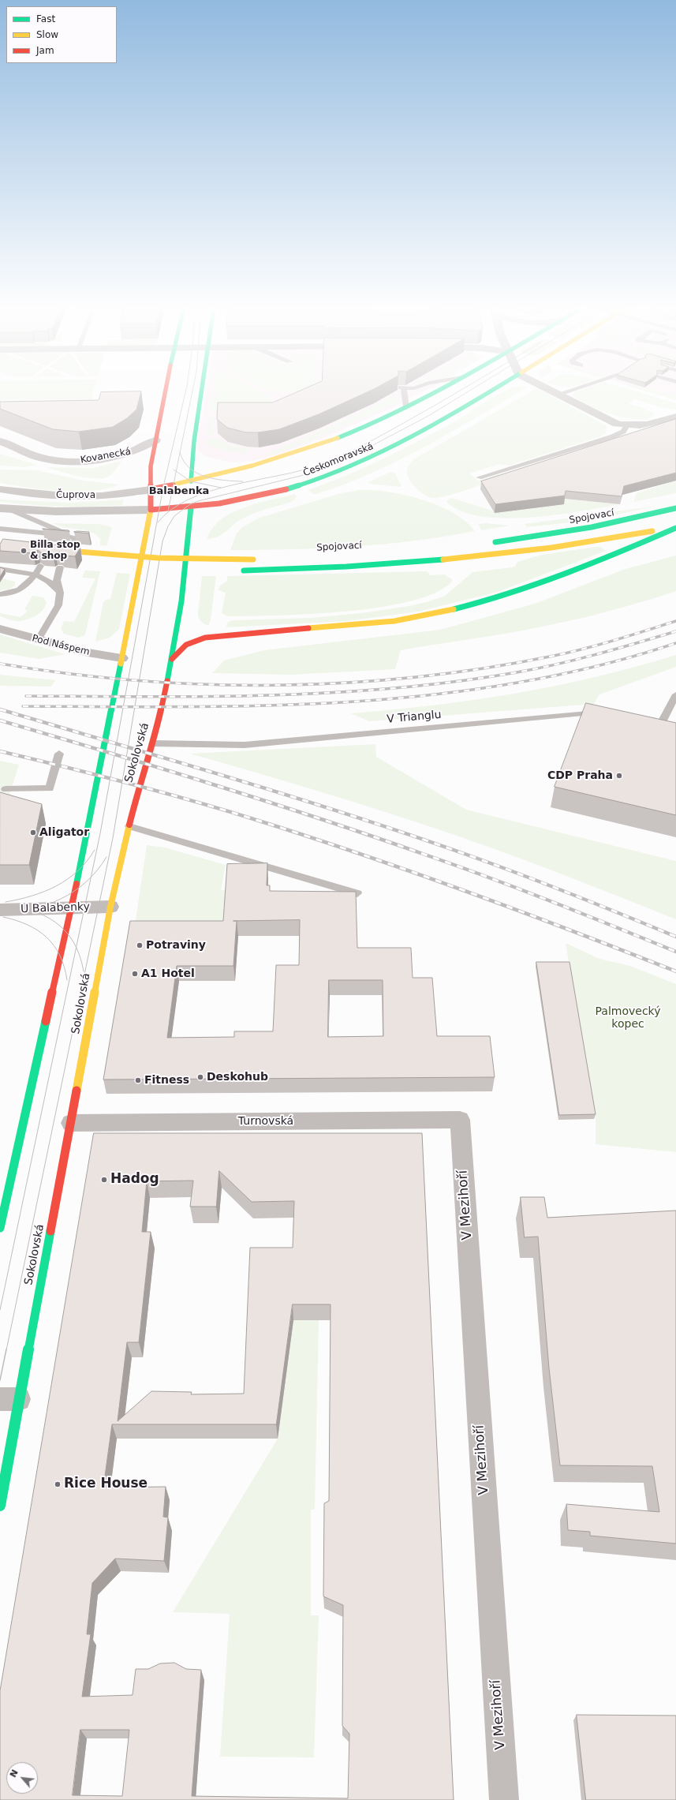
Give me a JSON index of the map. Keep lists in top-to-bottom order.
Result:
{
  "streets": {
    "main road": ["Českomoravská", "Spojovací", "Sokolovská"],
    "street": [
      "Kovanecká",
      "Čuprova",
      "Pod Náspem",
      "U Balabenky",
      "Turnovská",
      "V Mezihoří"
    ],
    "lane": ["V Trianglu"]
  },
  "crossings": [
    ["Českomoravská", "Čuprova"],
    ["Českomoravská", "Sokolovská"],
    ["V Trianglu", "Sokolovská"],
    ["Sokolovská", "U Balabenky"],
    ["Sokolovská", "Turnovská"],
    ["Turnovská", "V Mezihoří"]
  ],
  "districts": ["Balabenka"],
  "parks": ["Palmovecký kopec"],
  "places": [
    "Billa stop & shop",
    "CDP Praha",
    "Aligator",
    "Potraviny",
    "A1 Hotel",
    "Deskohub",
    "Fitness",
    "Hadog",
    "Rice House"
  ],
  "legend": ["Fast", "Slow", "Jam"],
  "north": "top left"
}
